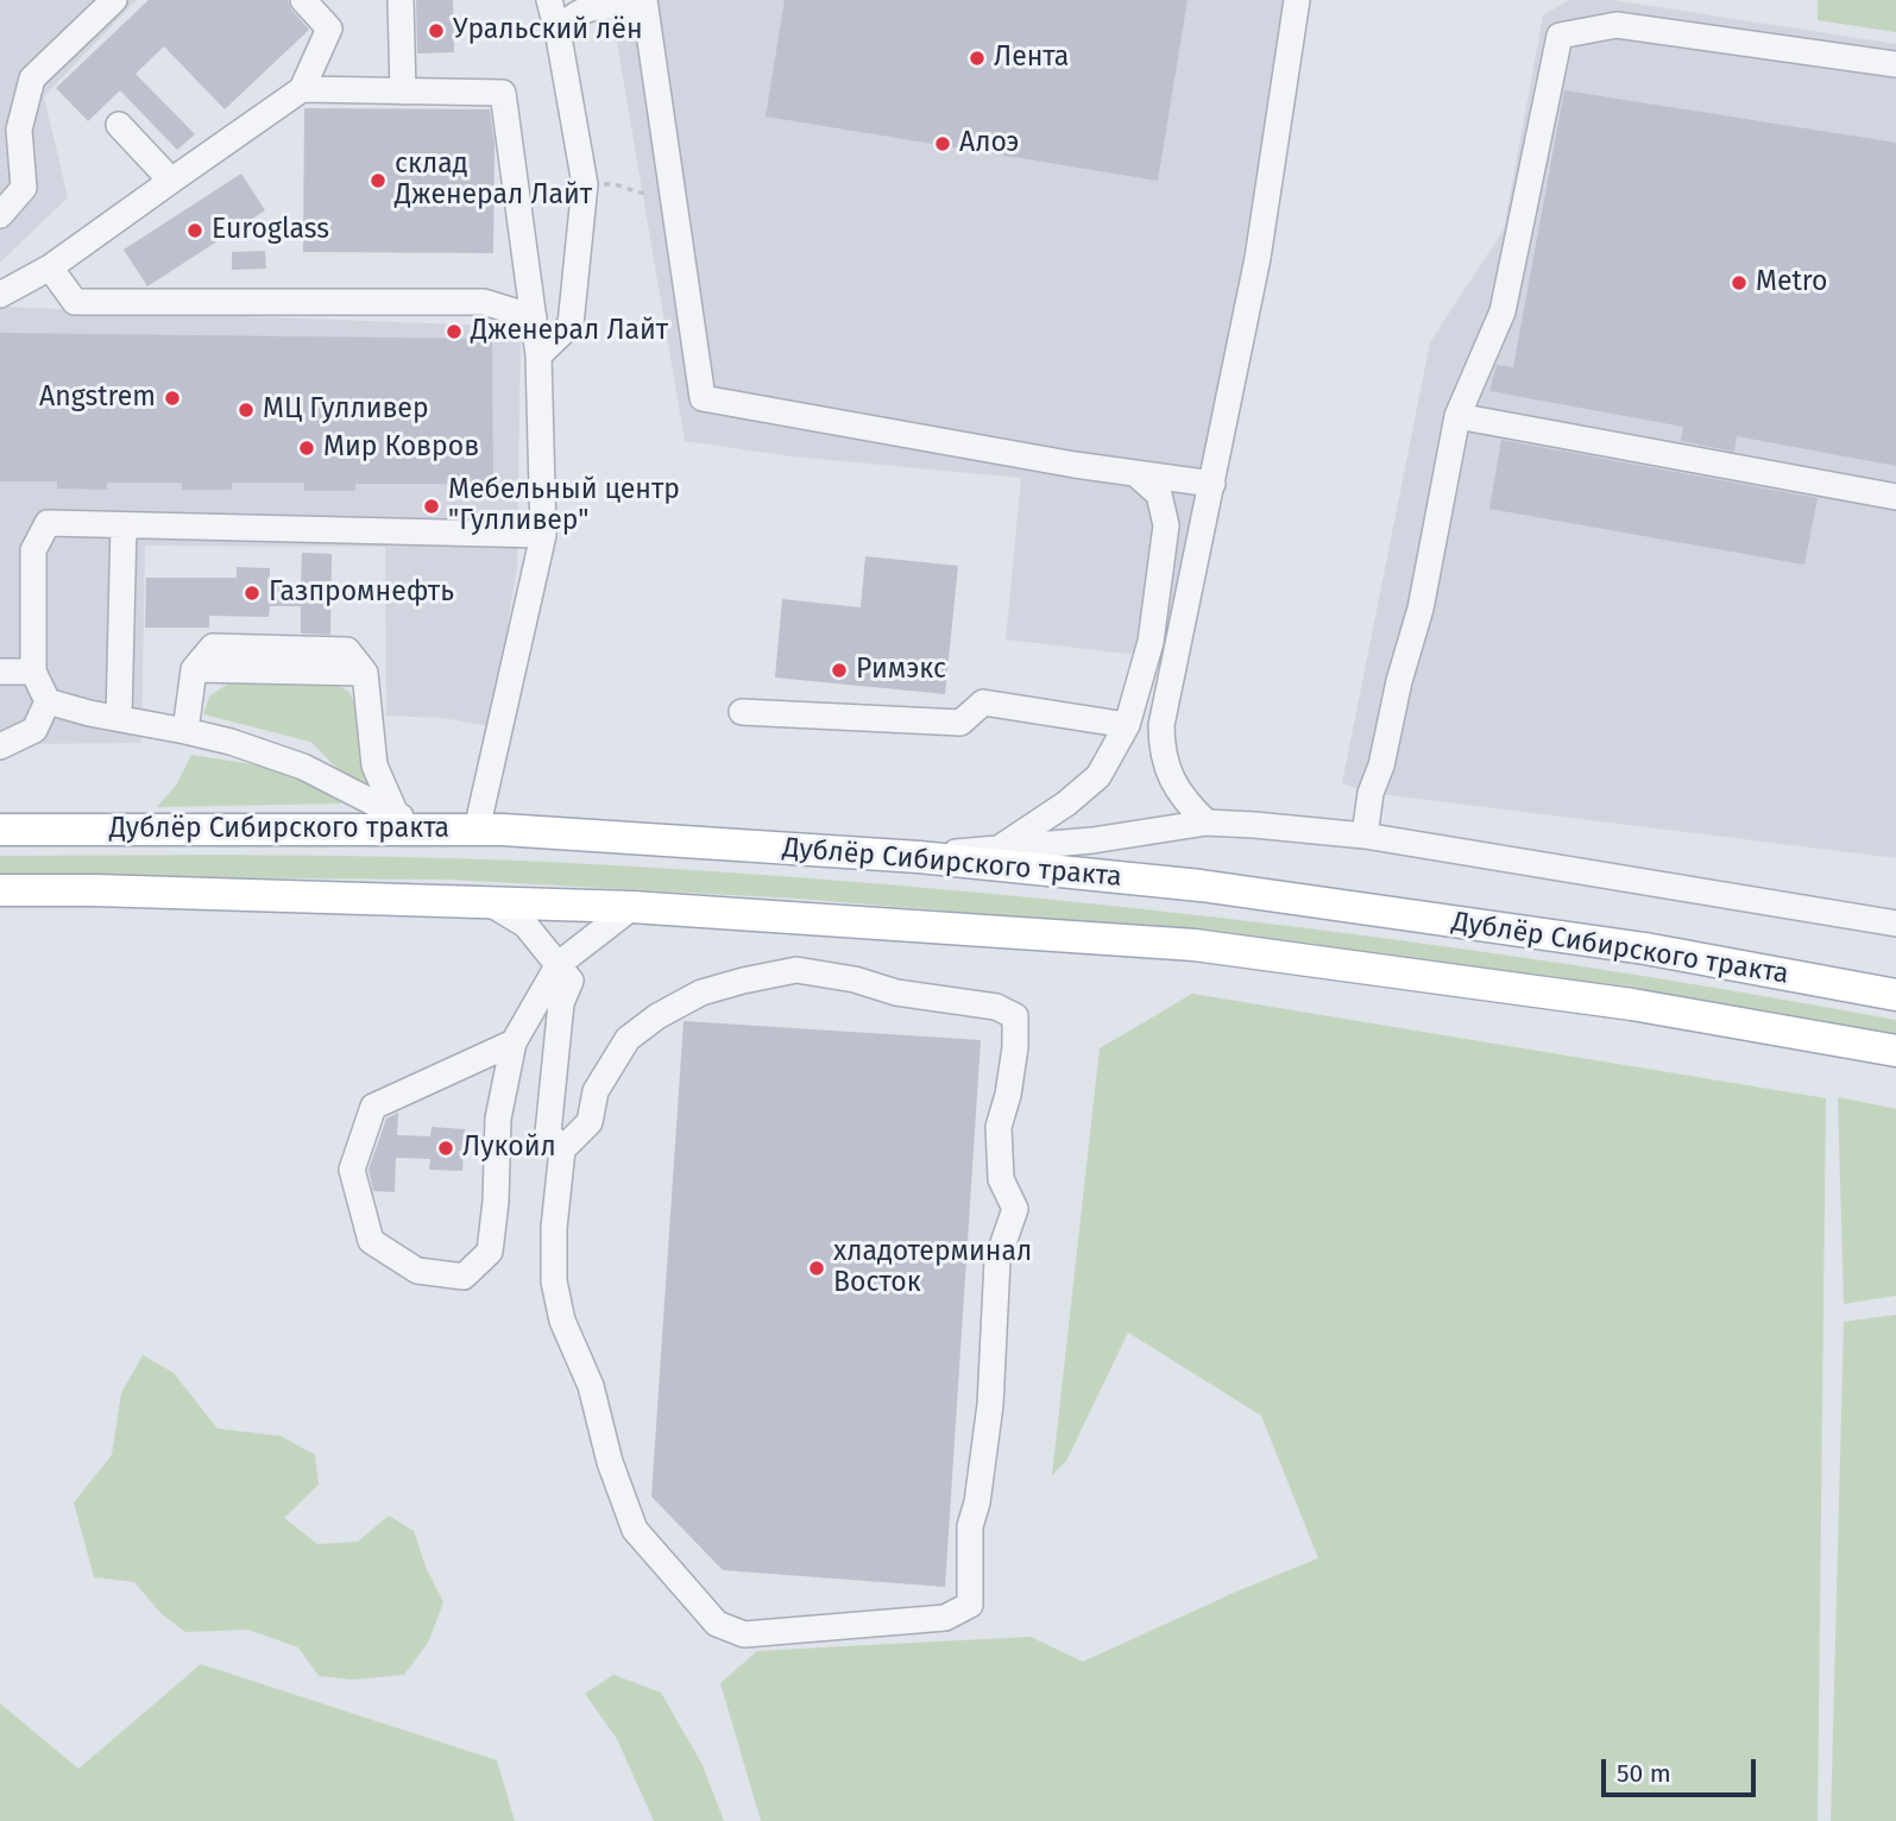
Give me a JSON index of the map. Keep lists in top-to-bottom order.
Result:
{
  "streets": {
    "main road": ["Дублёр Сибирского тракта"]
  },
  "places": [
    "Уральский лён",
    "Лента",
    "Алоэ",
    "склад Дженерал Лайт",
    "Euroglass",
    "Metro",
    "Дженерал Лайт",
    "Angstrem",
    "МЦ Гулливер",
    "Мир Ковров",
    "Мебельный центр \"Гулливер\"",
    "Газпромнефть",
    "Римэкс",
    "Лукойл",
    "хладотерминал Восток"
  ],
  "scale_bar": "50 m"
}
